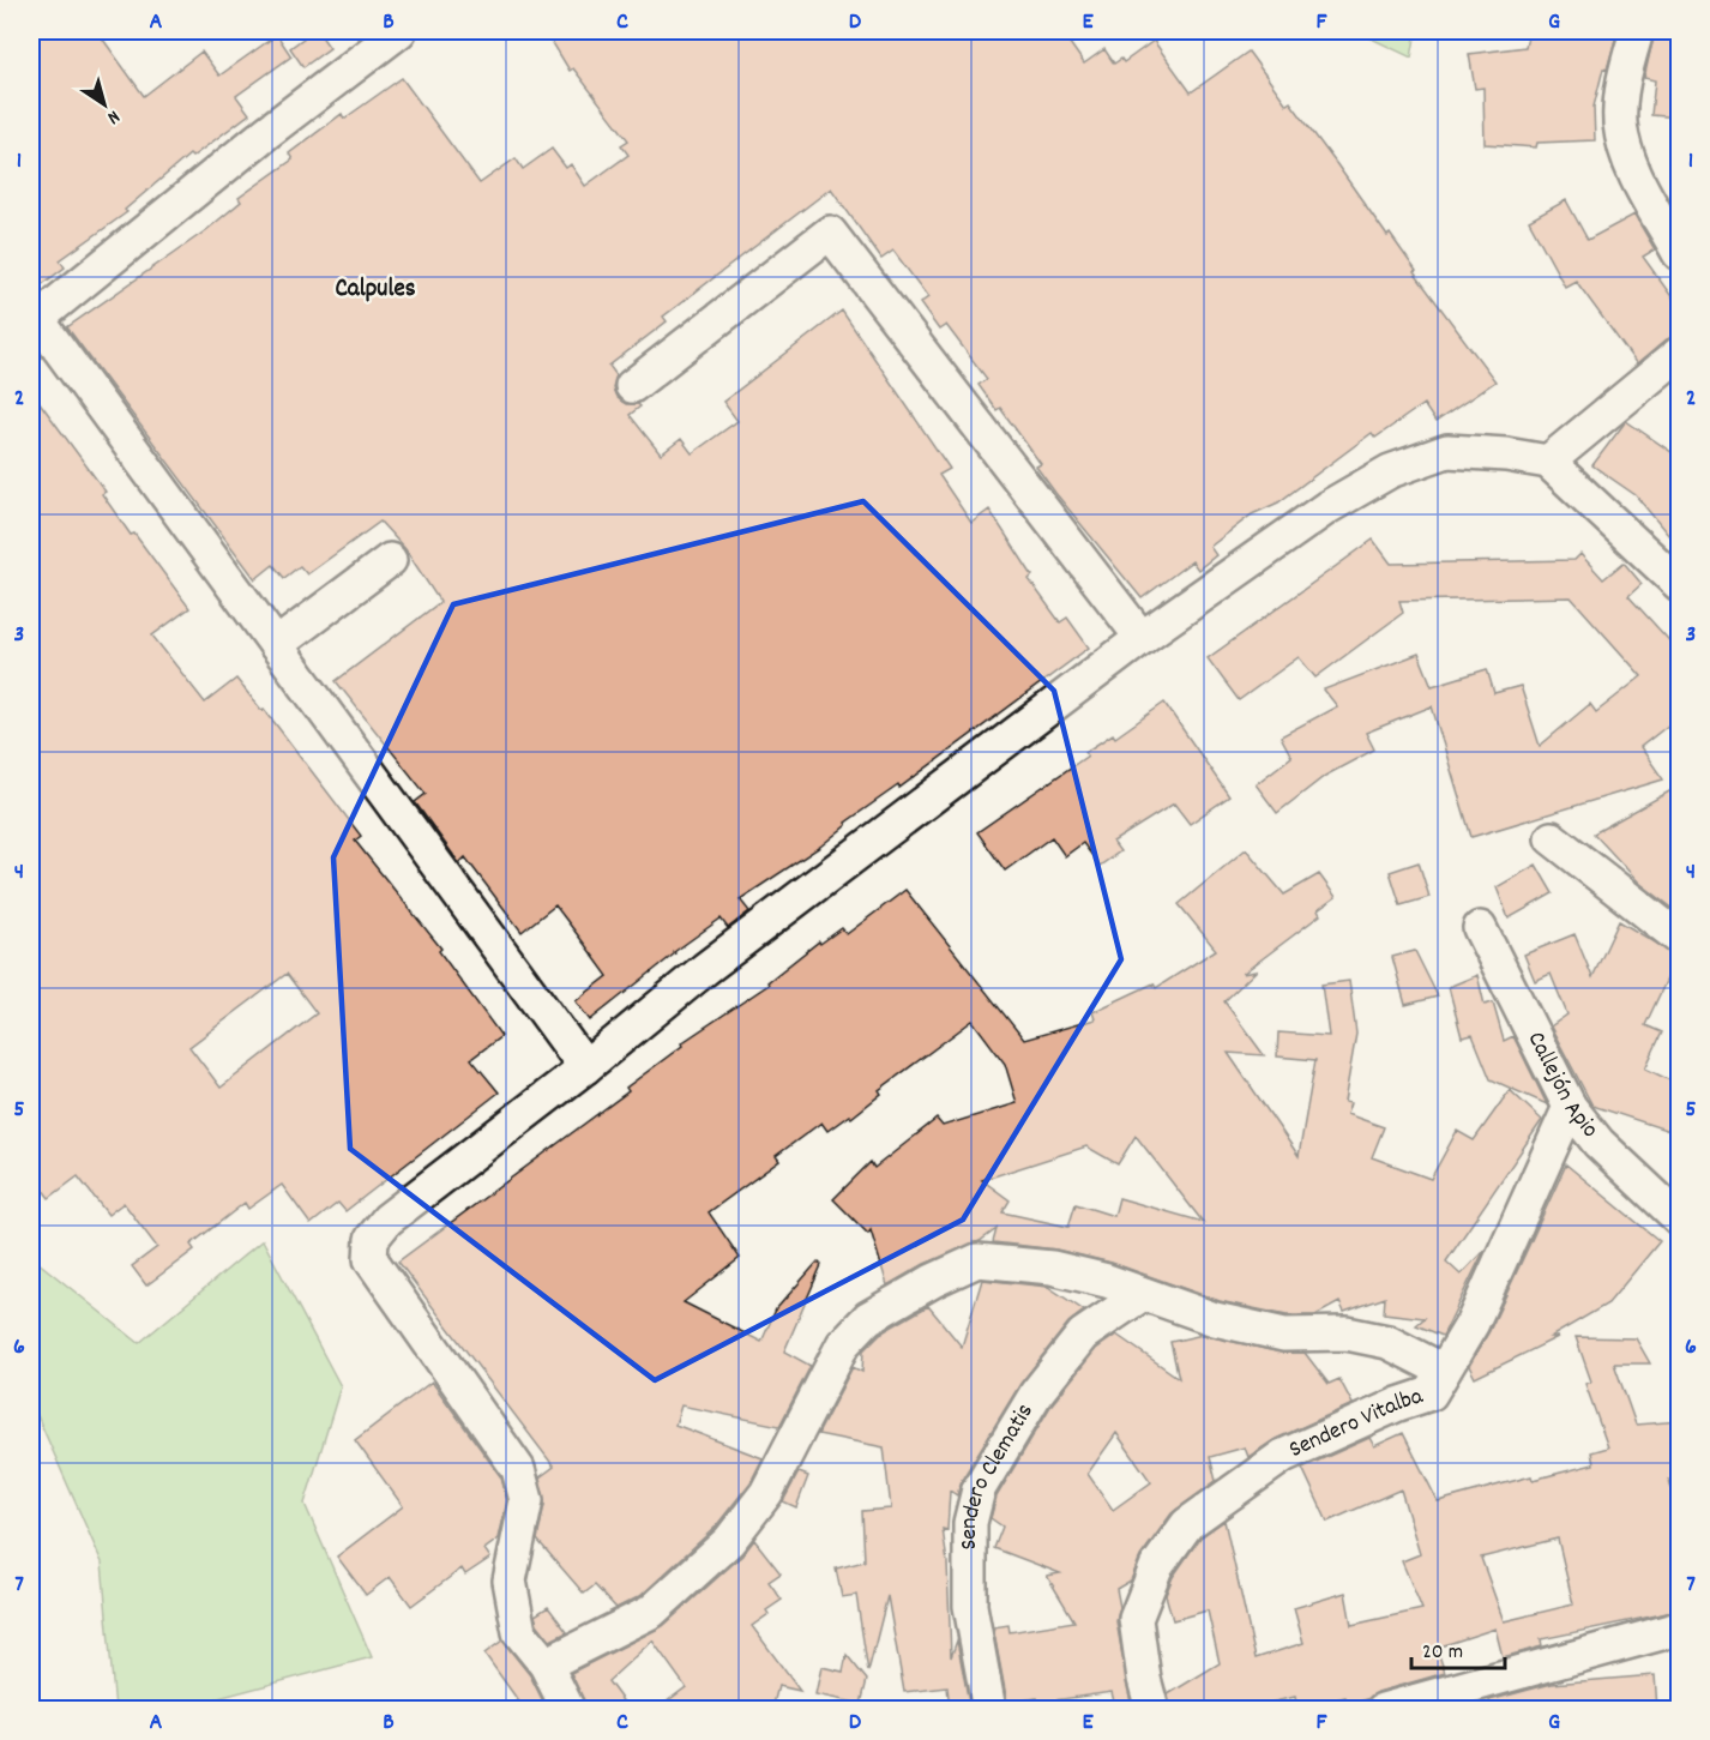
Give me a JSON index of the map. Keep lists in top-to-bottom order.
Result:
{
  "streets": {
    "street": ["Callejón Apio", "Sendero Vitalba", "Sendero Clematis"]
  },
  "crossings": [
    ["Callejón Apio", "Sendero Vitalba"]
  ],
  "districts": ["Calpules"],
  "scale_bar": "20 m",
  "north": "bottom right",
  "grid": {
    "columns": [
      "A",
      "B",
      "C",
      "D",
      "E",
      "F",
      "G"
    ],
    "rows": [
      "1",
      "2",
      "3",
      "4",
      "5",
      "6",
      "7"
    ]
  }
}
